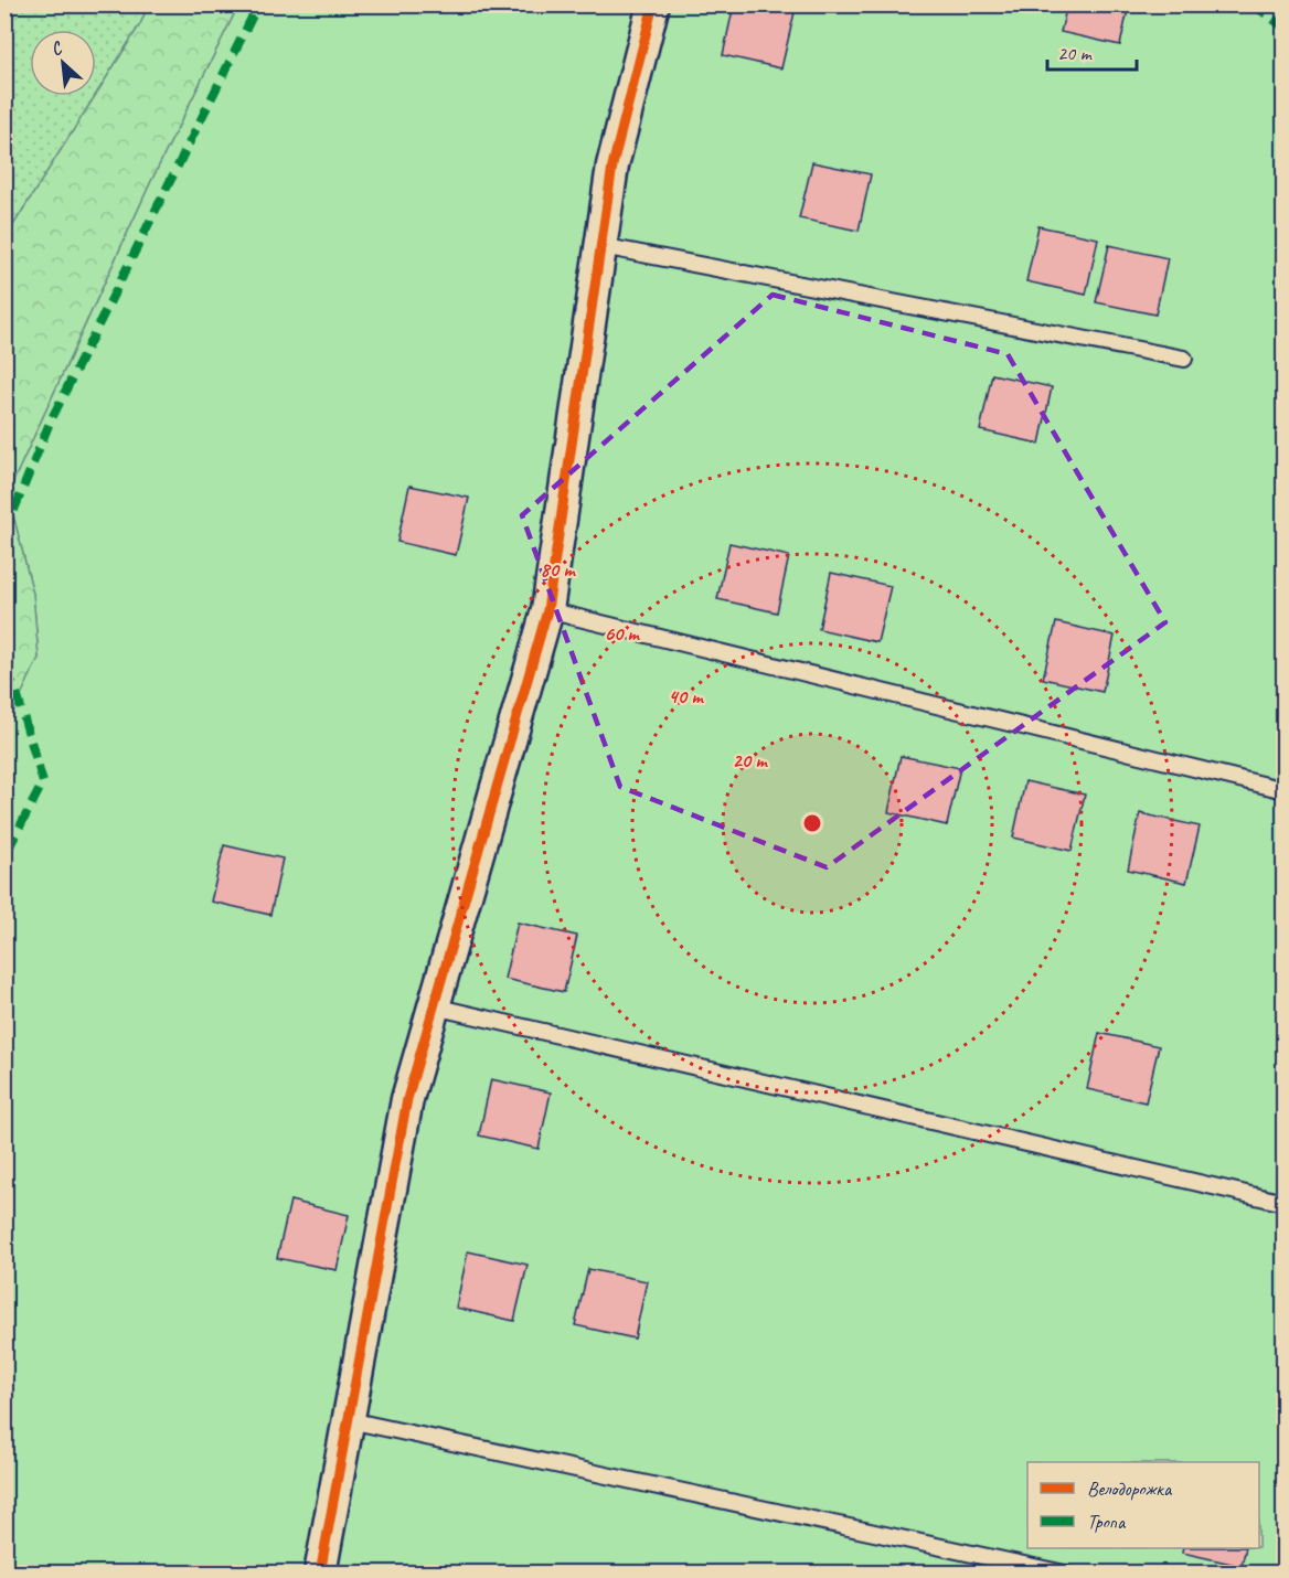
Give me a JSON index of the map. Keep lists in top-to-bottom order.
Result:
{
  "legend": ["Велодорожка", "Тропа"],
  "scale_bar": "20 m",
  "north": "top left",
  "rings": [
    "80 m",
    "60 m",
    "40 m",
    "20 m"
  ]
}
